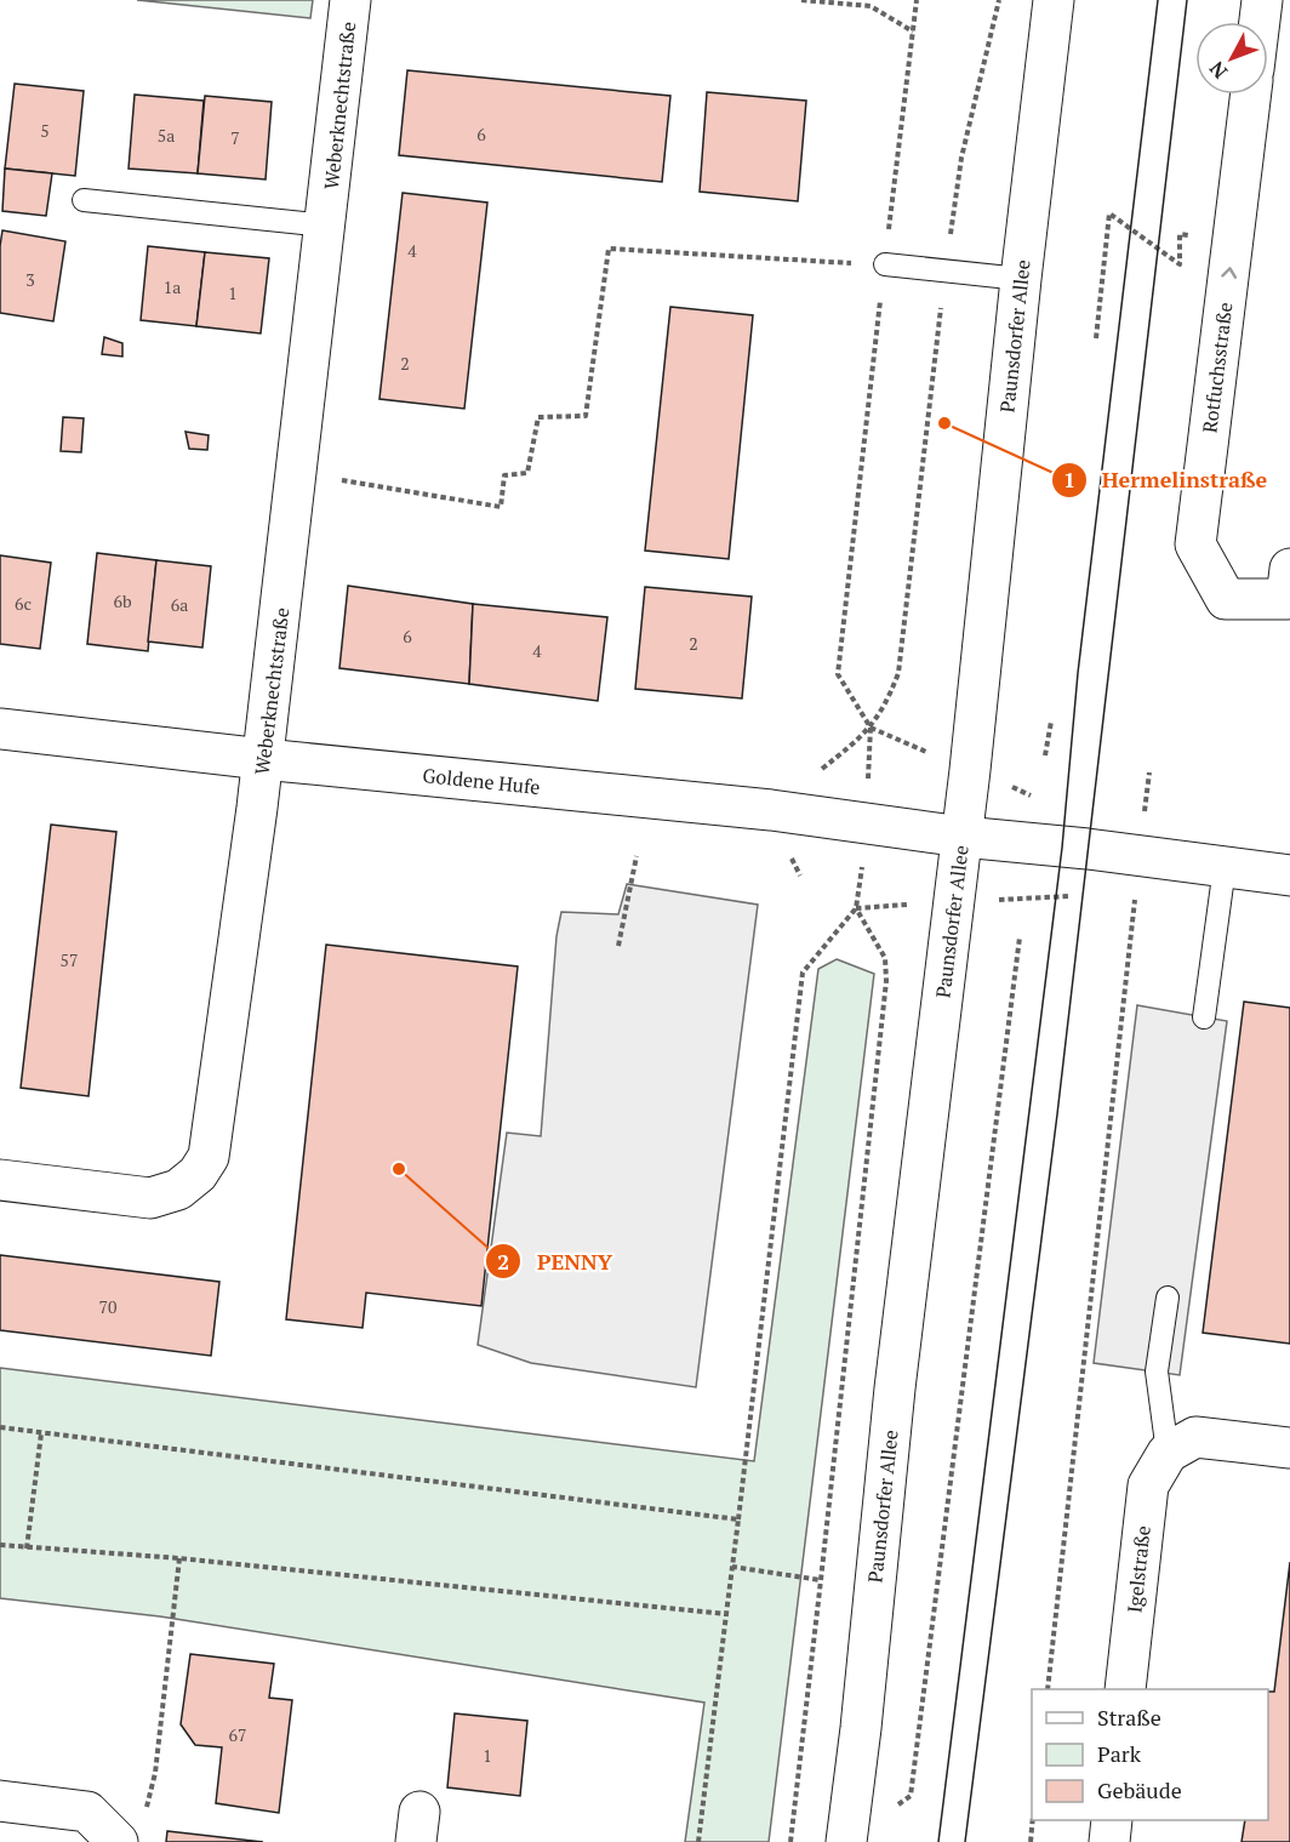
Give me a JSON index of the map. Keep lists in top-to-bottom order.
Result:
{
  "streets": {
    "street": [
      "Weberknechtstraße",
      "Paunsdorfer Allee",
      "Rotfuchsstraße",
      "Goldene Hufe",
      "Igelstraße"
    ]
  },
  "crossings": [
    ["Weberknechtstraße", "Goldene Hufe"],
    ["Paunsdorfer Allee", "Goldene Hufe"]
  ],
  "places": ["Hermelinstraße", "PENNY"],
  "house_numbers": [
    "5",
    "6",
    "5a",
    "7",
    "4",
    "3",
    "1a",
    "1",
    "2",
    "6b",
    "6c",
    "6a",
    "6",
    "2",
    "4",
    "57",
    "70",
    "67",
    "1"
  ],
  "legend": ["Straße", "Park", "Gebäude"],
  "north": "bottom left"
}
